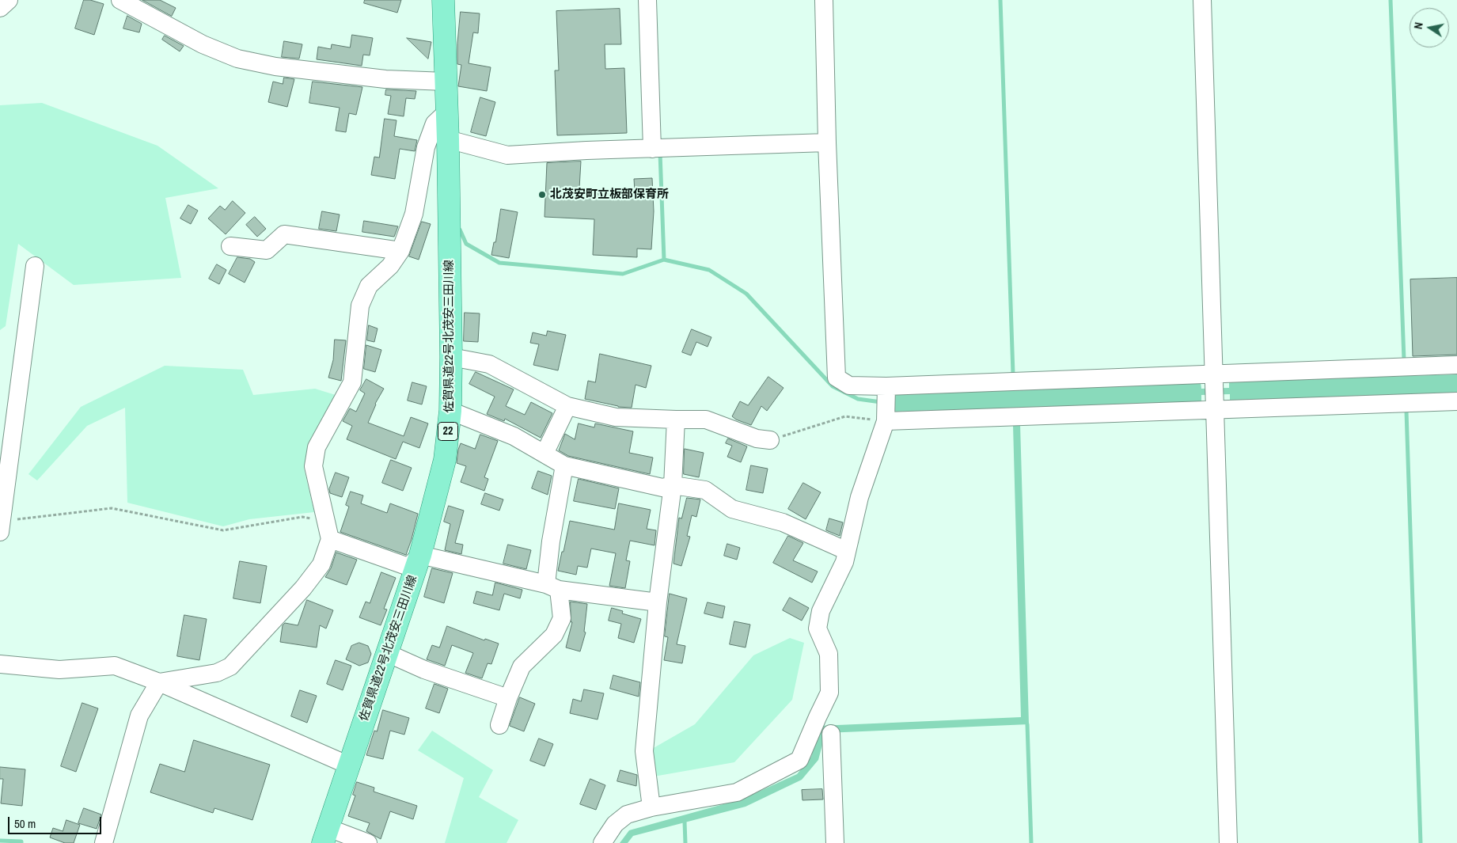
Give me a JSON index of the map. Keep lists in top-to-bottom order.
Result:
{
  "streets": {
    "main road": ["佐賀県道22号北茂安三田川線", "22"]
  },
  "places": ["北茂安町立板部保育所"],
  "scale_bar": "50 m",
  "north": "left"
}
